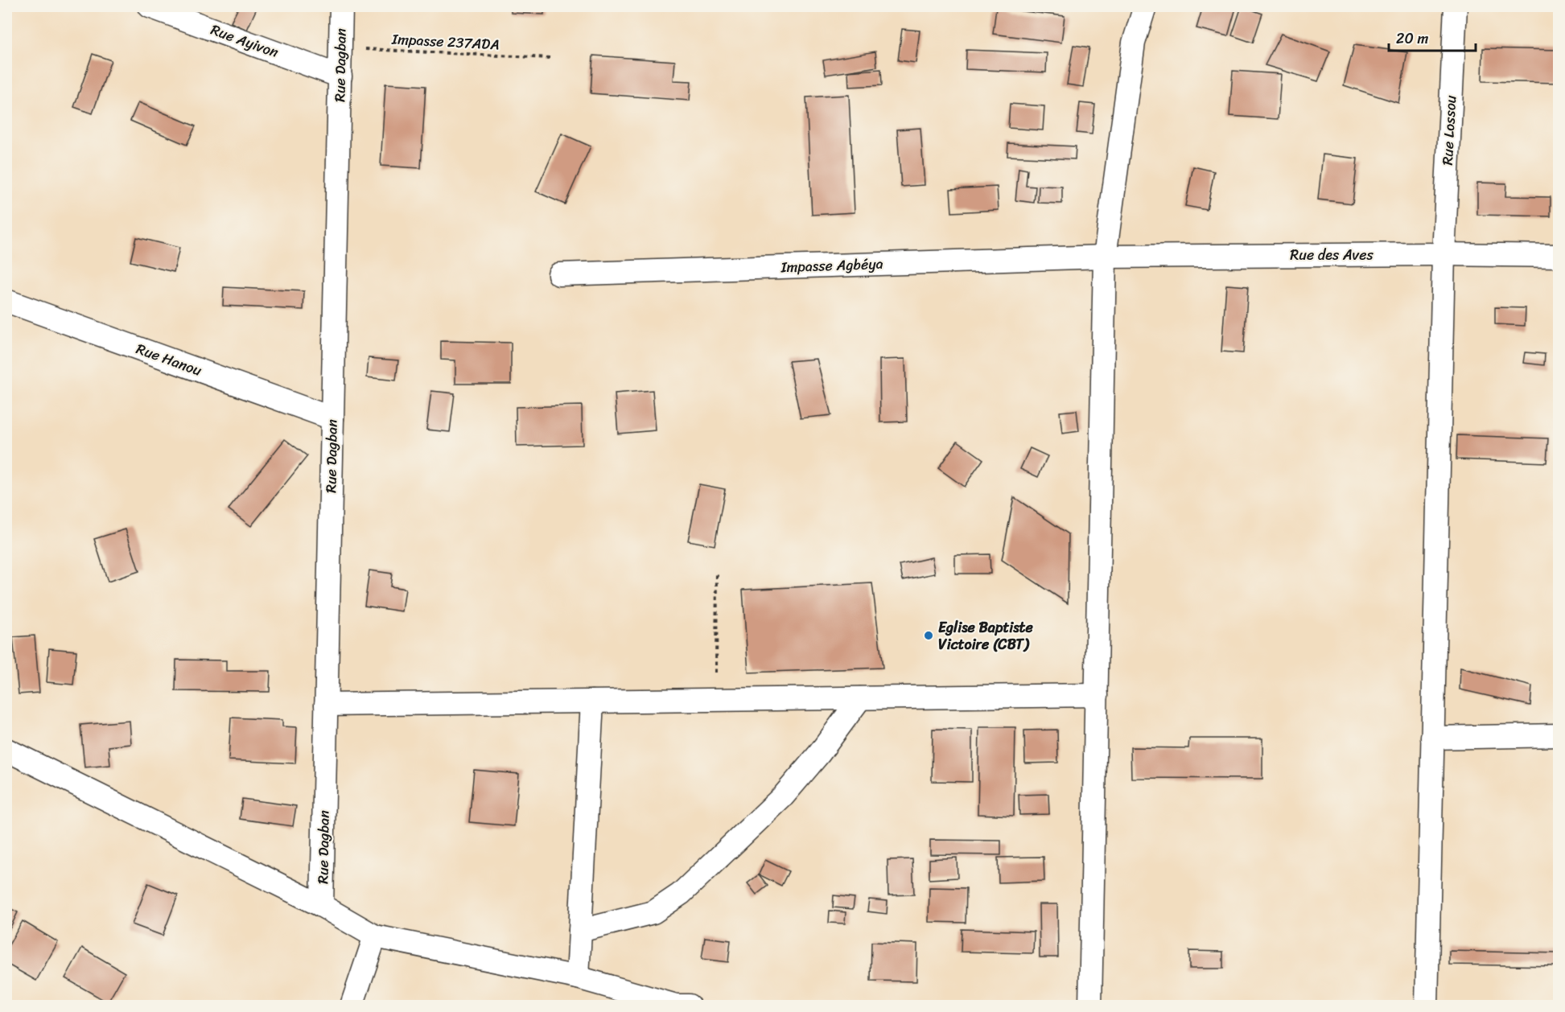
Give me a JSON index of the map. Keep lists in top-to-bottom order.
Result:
{
  "streets": {
    "street": [
      "Rue Ayivon",
      "Rue Dagban",
      "Rue Lossou",
      "Rue des Aves",
      "Impasse Agbéya",
      "Rue Hanou"
    ],
    "path": ["Impasse 237ADA"]
  },
  "crossings": [
    ["Rue Ayivon", "Rue Dagban"],
    ["Impasse 237ADA", "Rue Dagban"],
    ["Rue Dagban", "Rue Hanou"],
    ["Rue Lossou", "Rue des Aves"],
    ["Rue des Aves", "Impasse Agbéya"]
  ],
  "places": ["Eglise Baptiste Victoire (CBT)"],
  "scale_bar": "20 m"
}
